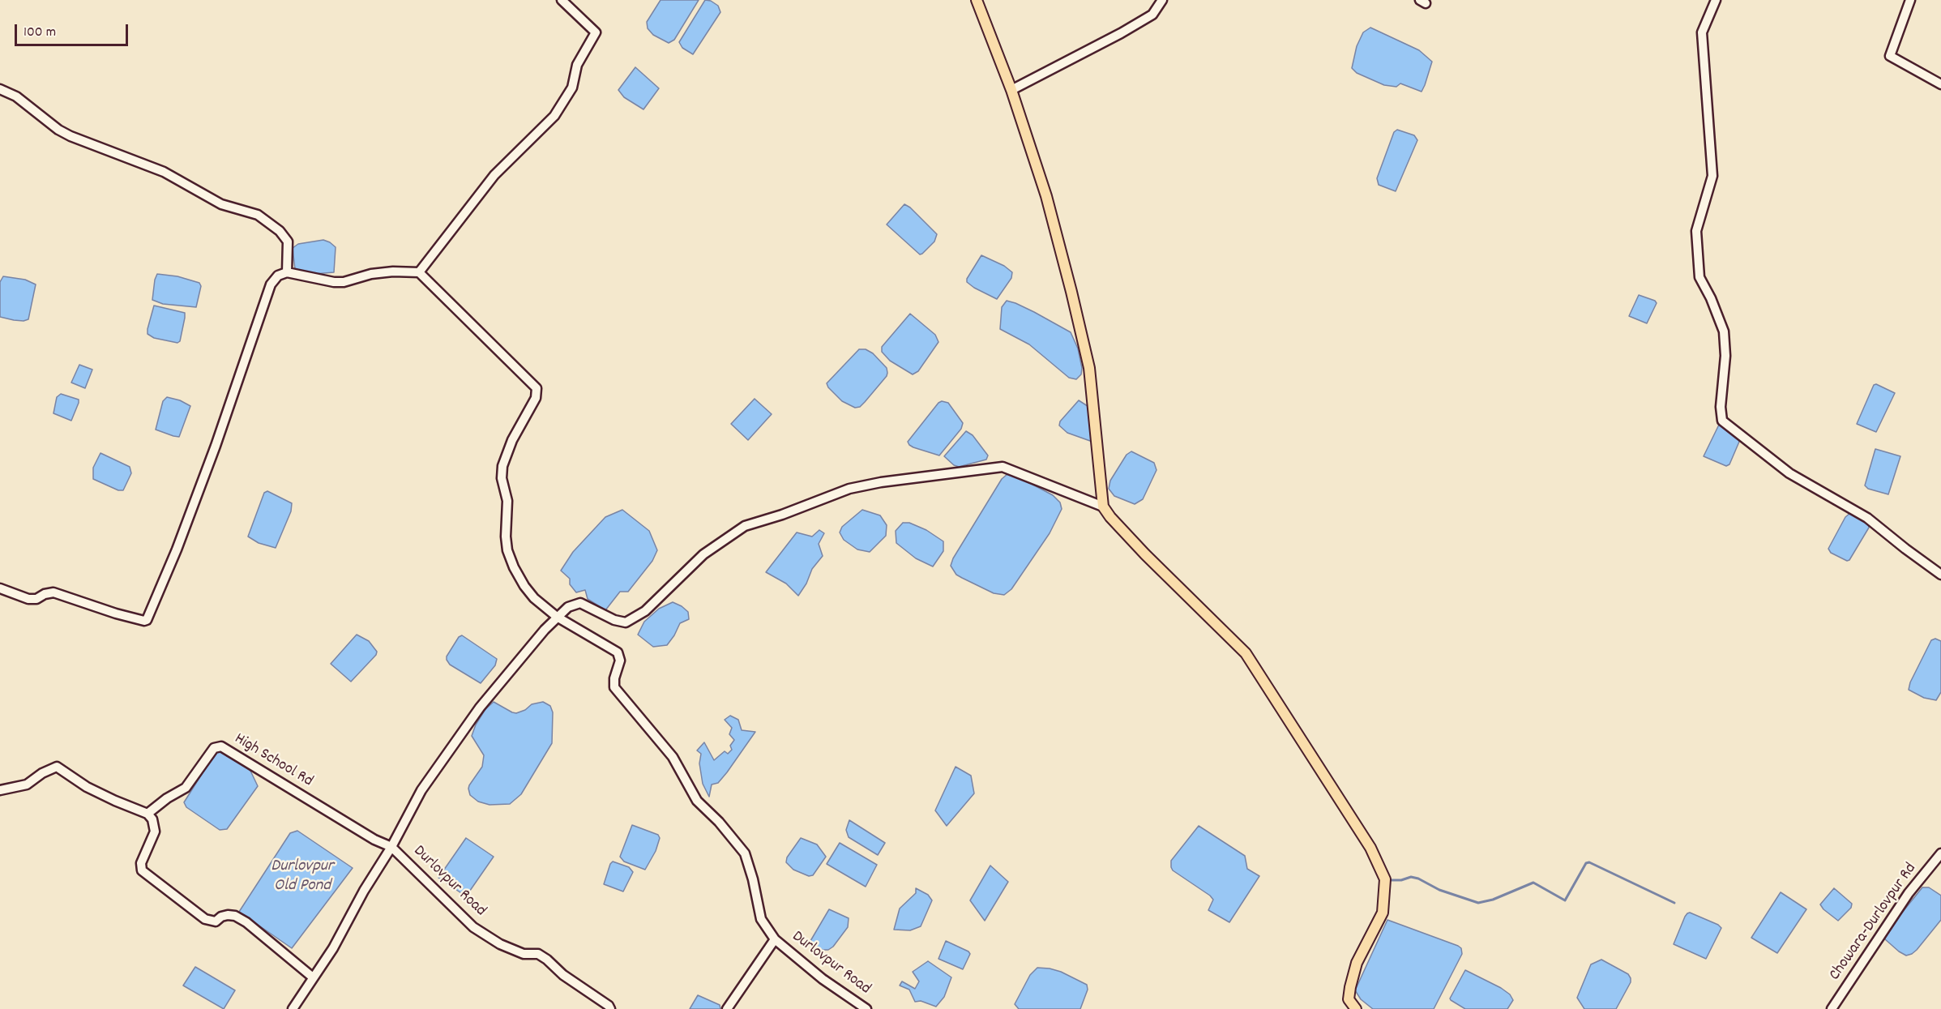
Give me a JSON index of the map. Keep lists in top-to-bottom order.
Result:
{
  "streets": {
    "street": ["High School Rd", "Durlovpur Road", "Chowara-Durlovpur Rd"]
  },
  "crossings": [
    ["High School Rd", "Durlovpur Road"]
  ],
  "water": ["Durlovpur Old Pond"],
  "scale_bar": "100 m"
}
